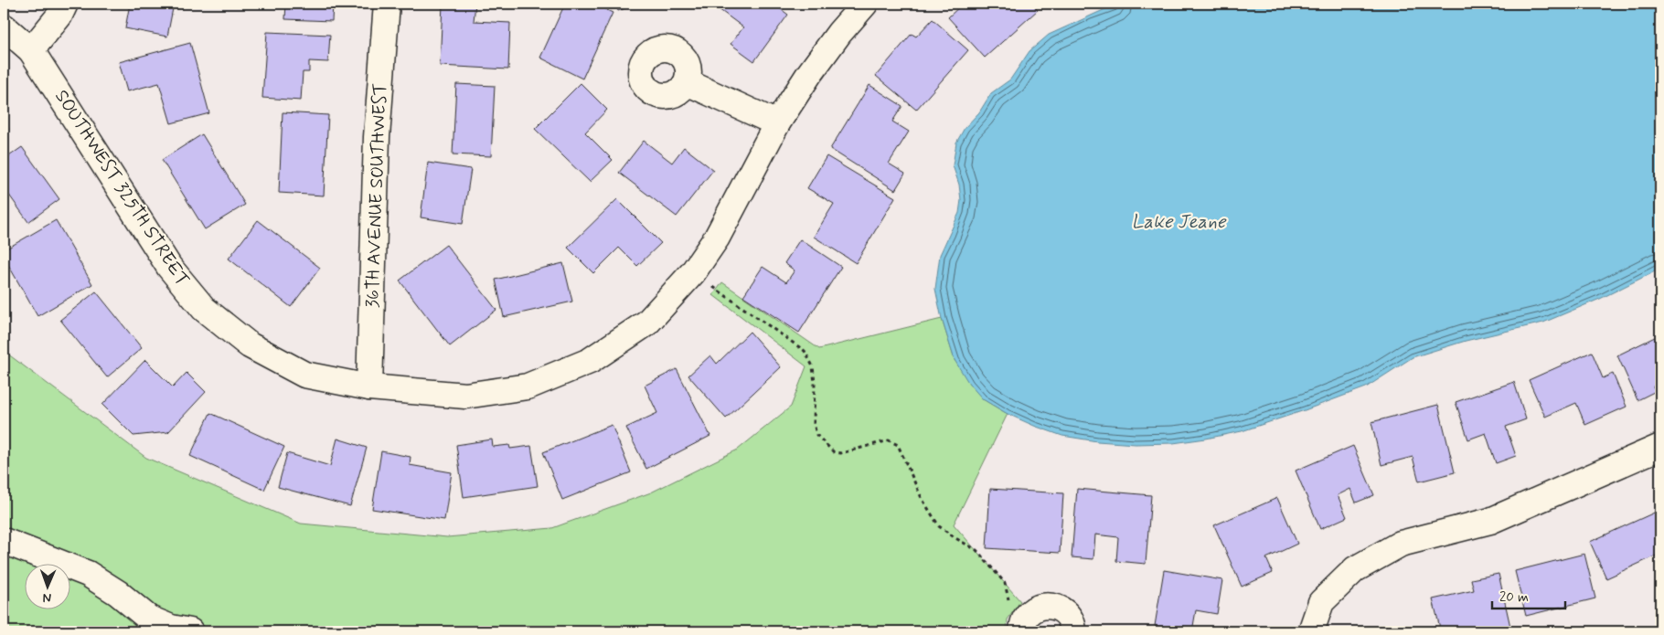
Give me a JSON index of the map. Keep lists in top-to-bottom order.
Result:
{
  "streets": {
    "street": ["SOUTHWEST 325TH STREET", "36TH AVENUE SOUTHWEST"]
  },
  "crossings": [
    ["SOUTHWEST 325TH STREET", "36TH AVENUE SOUTHWEST"]
  ],
  "water": ["Lake Jeane"],
  "scale_bar": "20 m",
  "north": "bottom"
}
